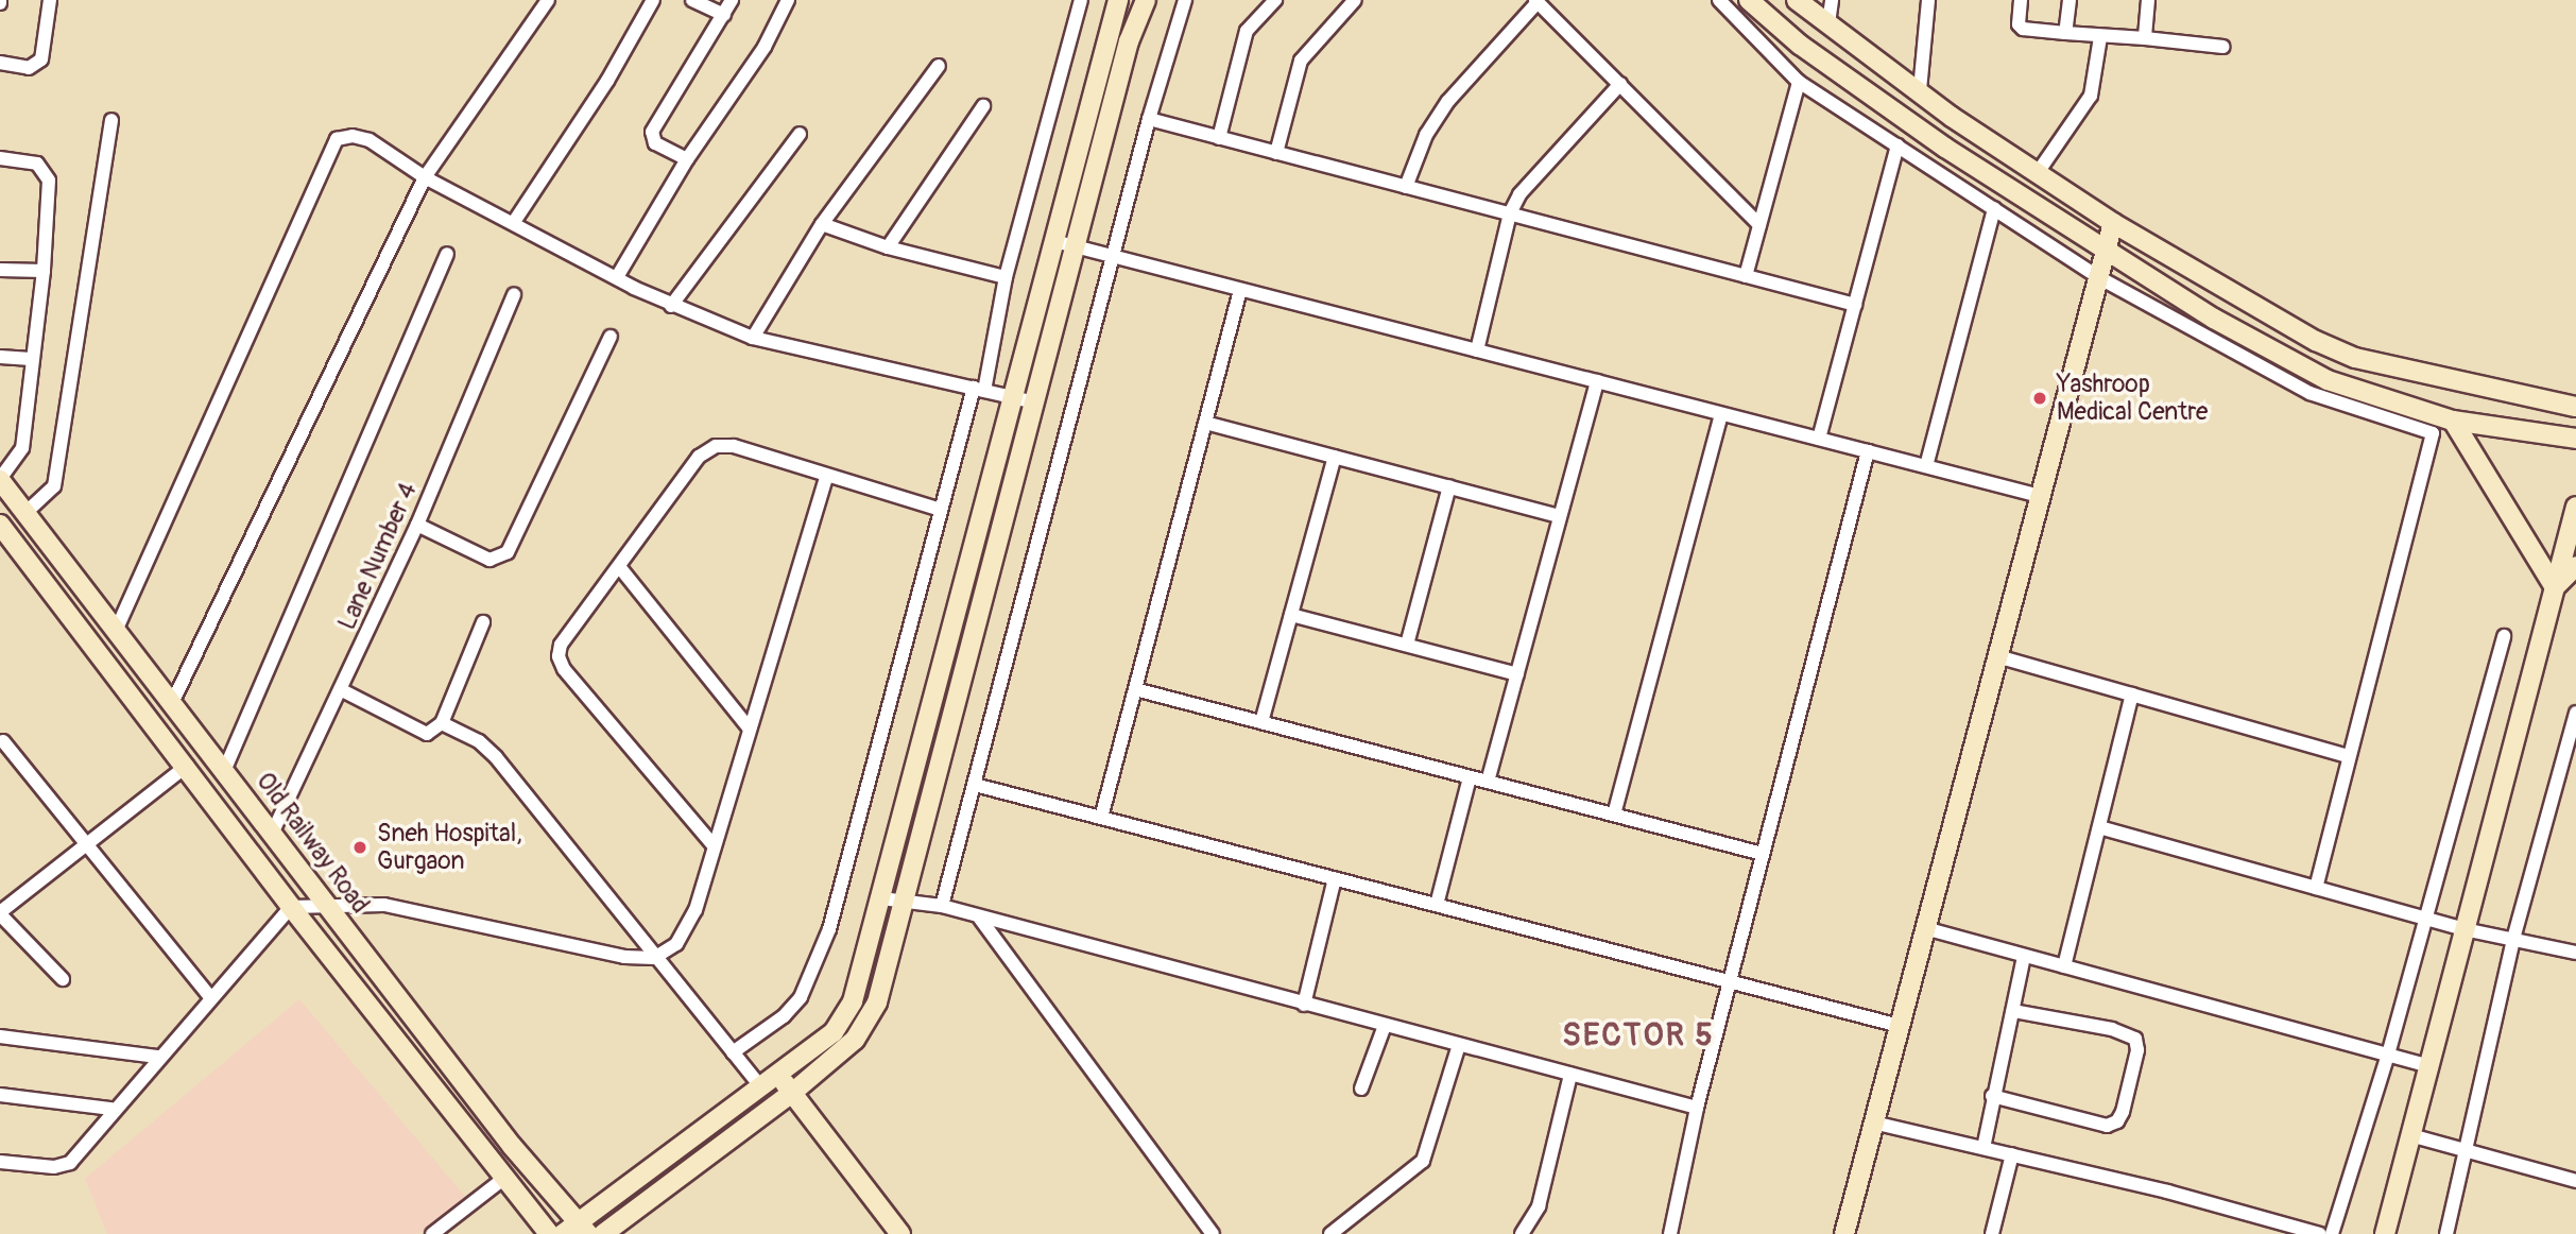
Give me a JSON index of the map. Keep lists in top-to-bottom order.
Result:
{
  "streets": {
    "street": ["Lane Number 4", "Old Railway Road"]
  },
  "crossings": [
    ["Lane Number 4", "Old Railway Road"]
  ],
  "districts": ["SECTOR 5"],
  "places": ["Yashroop Medical Centre", "Sneh Hospital, Gurgaon"]
}
